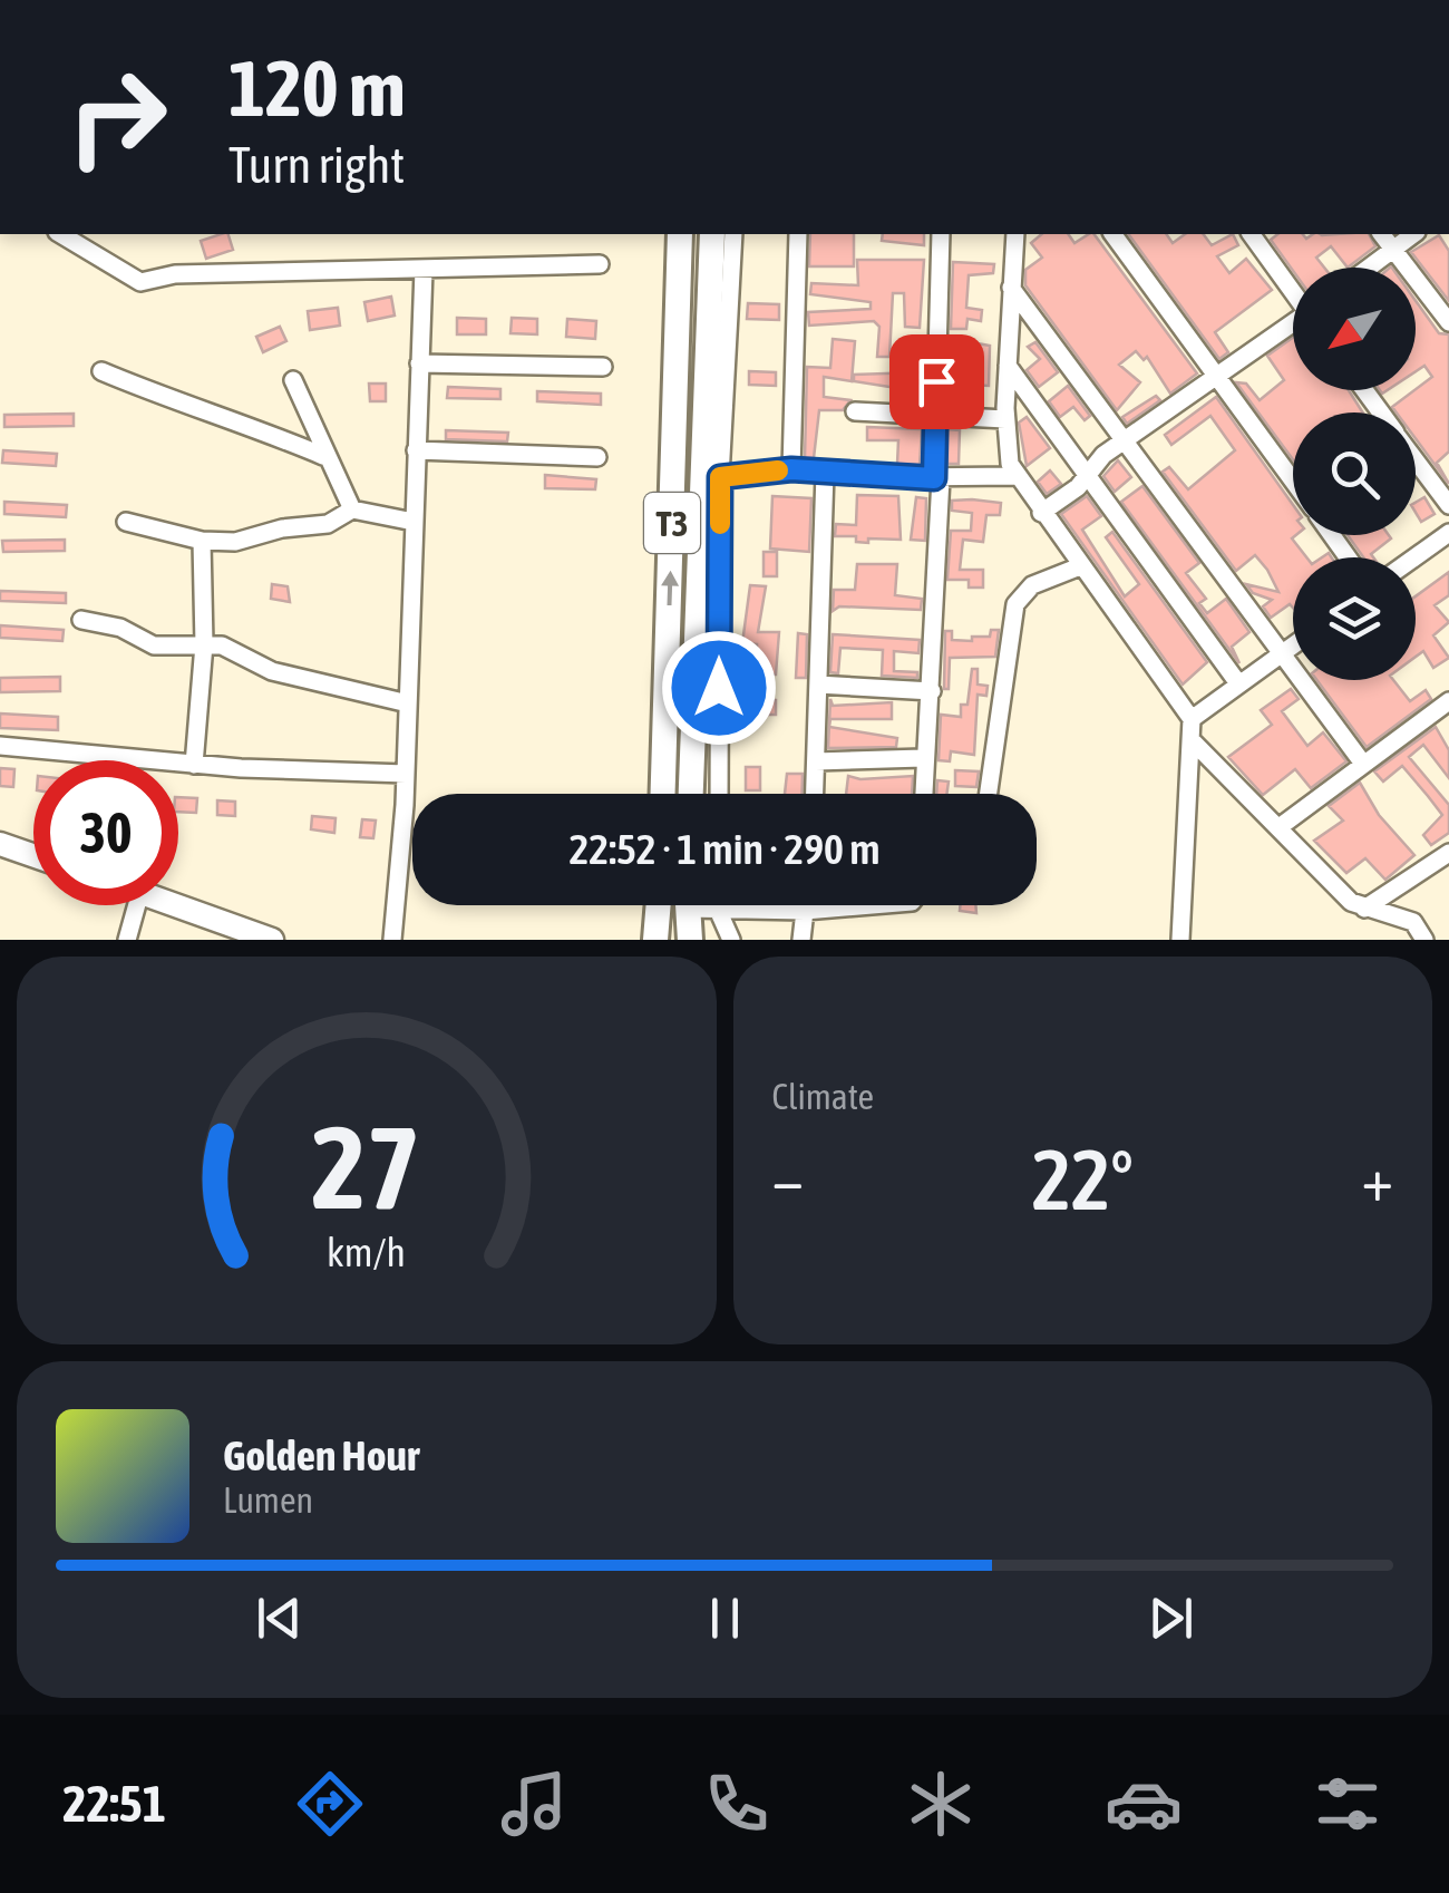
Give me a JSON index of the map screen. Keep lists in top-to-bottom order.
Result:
{
  "streets": {
    "highway": ["T3"]
  },
  "north": "bottom left",
  "page": {
    "turn": ["120 m", "Turn right"],
    "limit": "30",
    "trip": "22:52 · 1 min · 290 m",
    "tile": "Climate",
    "heat": ["−", "22°", "+"],
    "song": ["Golden Hour", "Lumen"],
    "tabs": "22:51",
    "gauge": ["27", "km/h"]
  }
}
